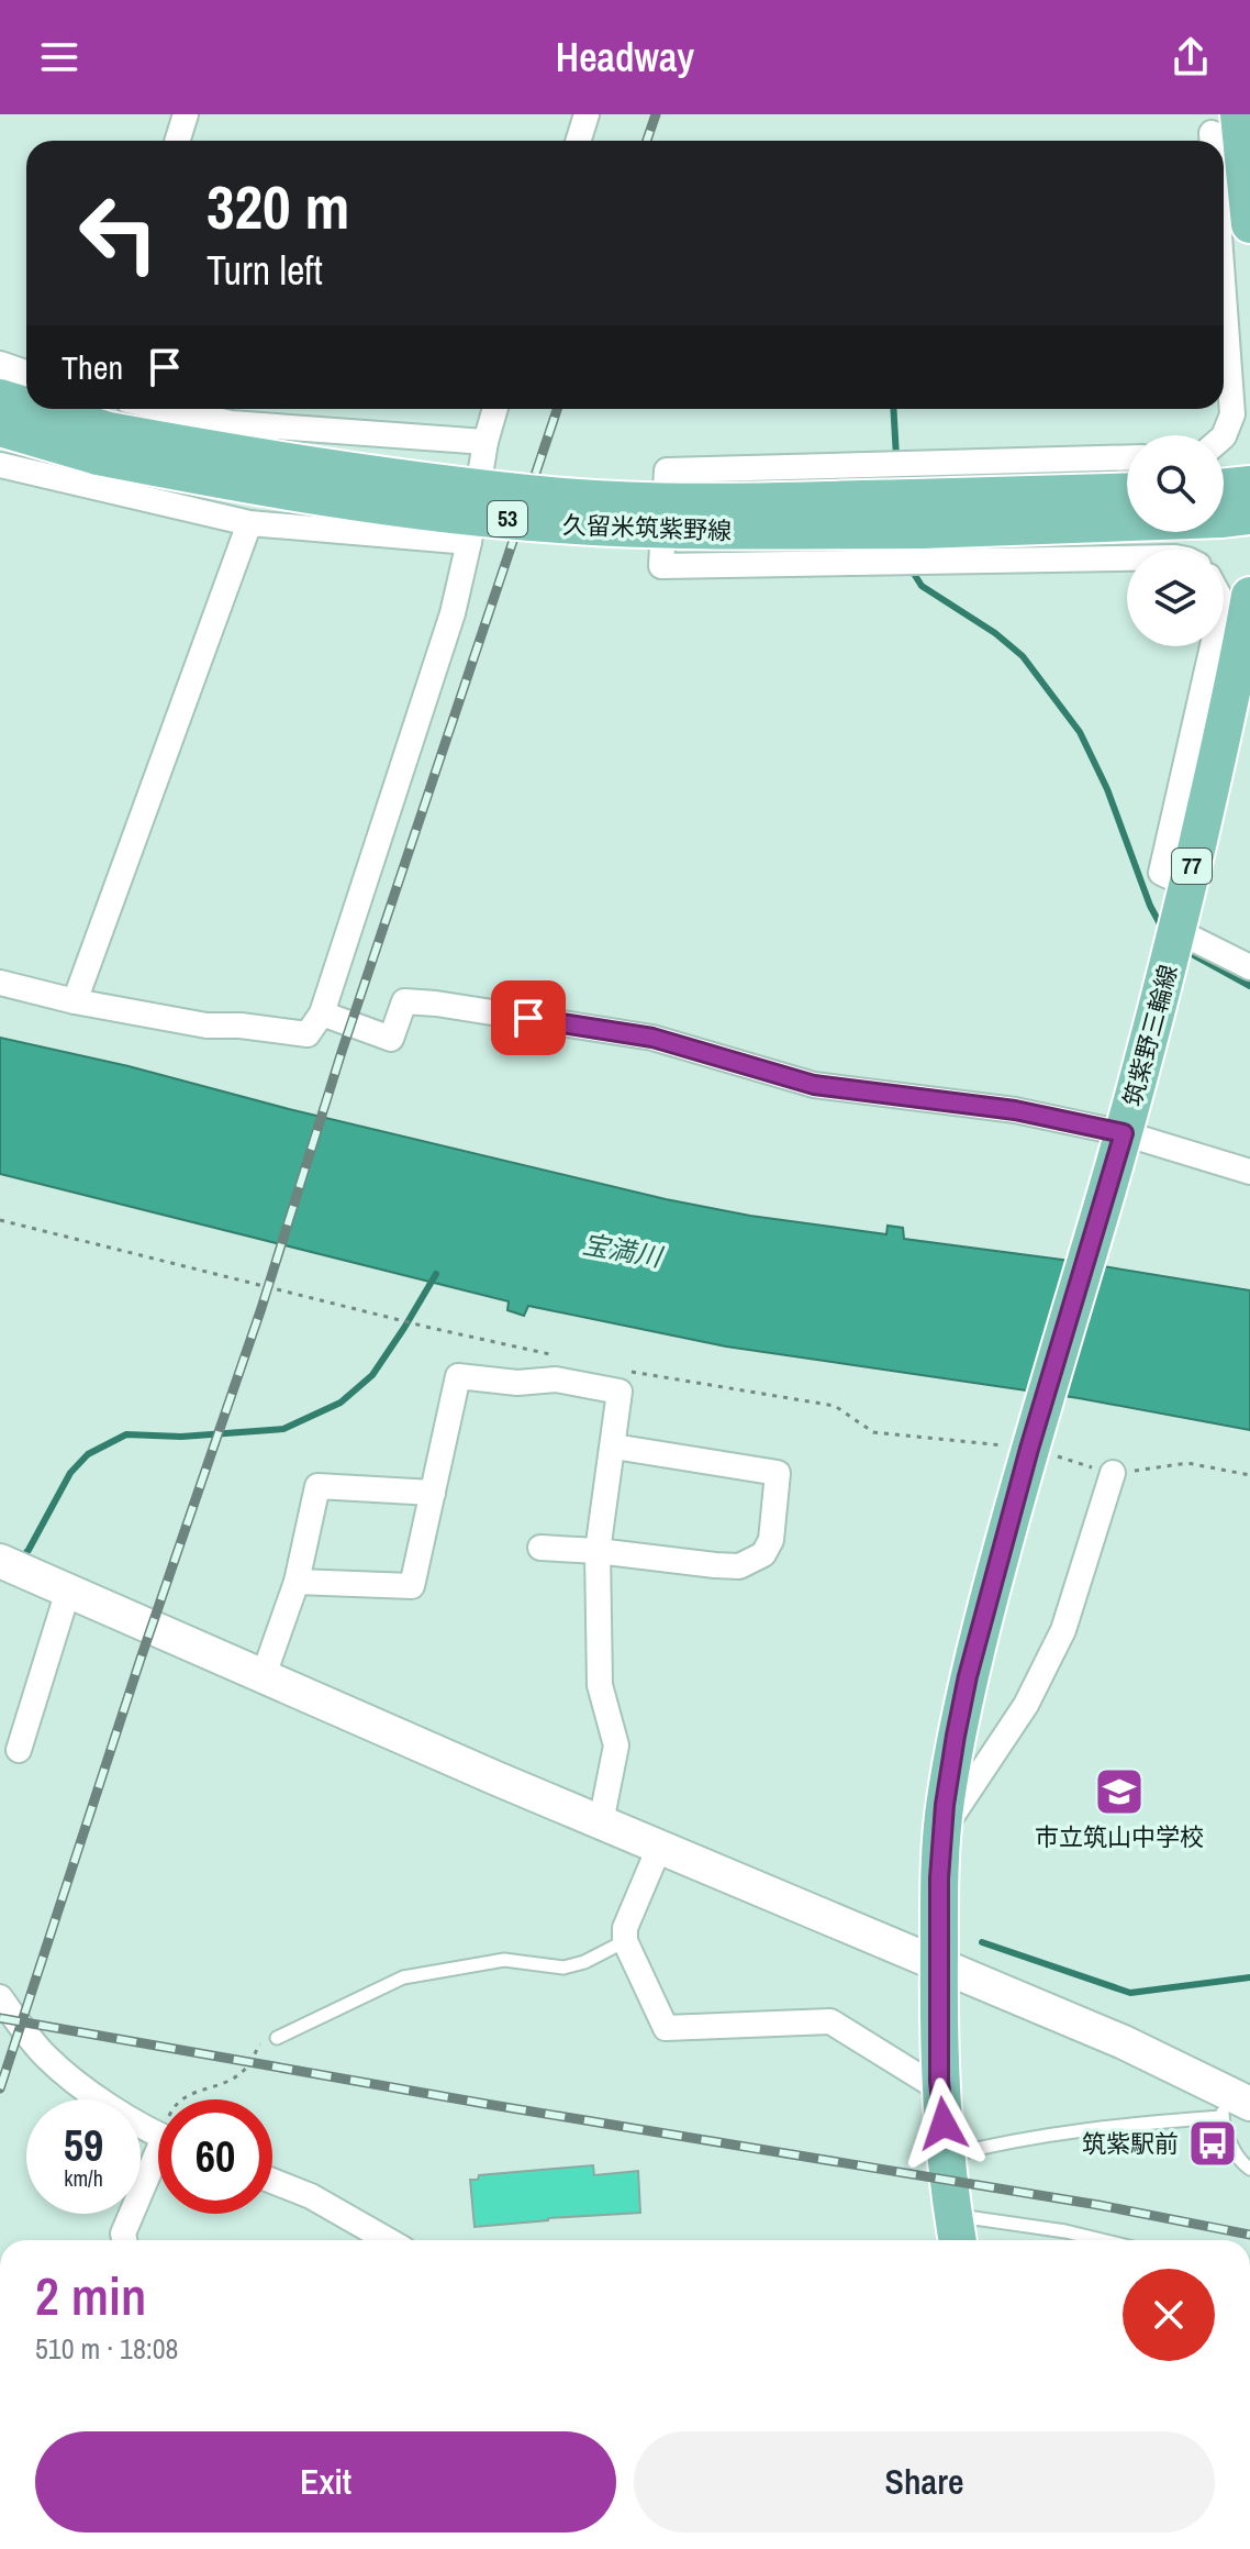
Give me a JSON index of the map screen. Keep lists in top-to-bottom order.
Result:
{
  "streets": {
    "main road": [
      "53",
      "久留米筑紫野線",
      "77",
      "筑紫野三輪線"
    ]
  },
  "water": ["宝満川"],
  "places": {
    "school or university": ["市立筑山中学校"],
    "bus stop": ["筑紫駅前"]
  },
  "page": {
    "header": "Headway",
    "turn": ["320 m", "Turn left"],
    "then": "Then",
    "speed": "59 km/h",
    "limit": "60",
    "heading": ["2 min", "510 m · 18:08"],
    "buttons": ["Exit", "Share"]
  }
}
